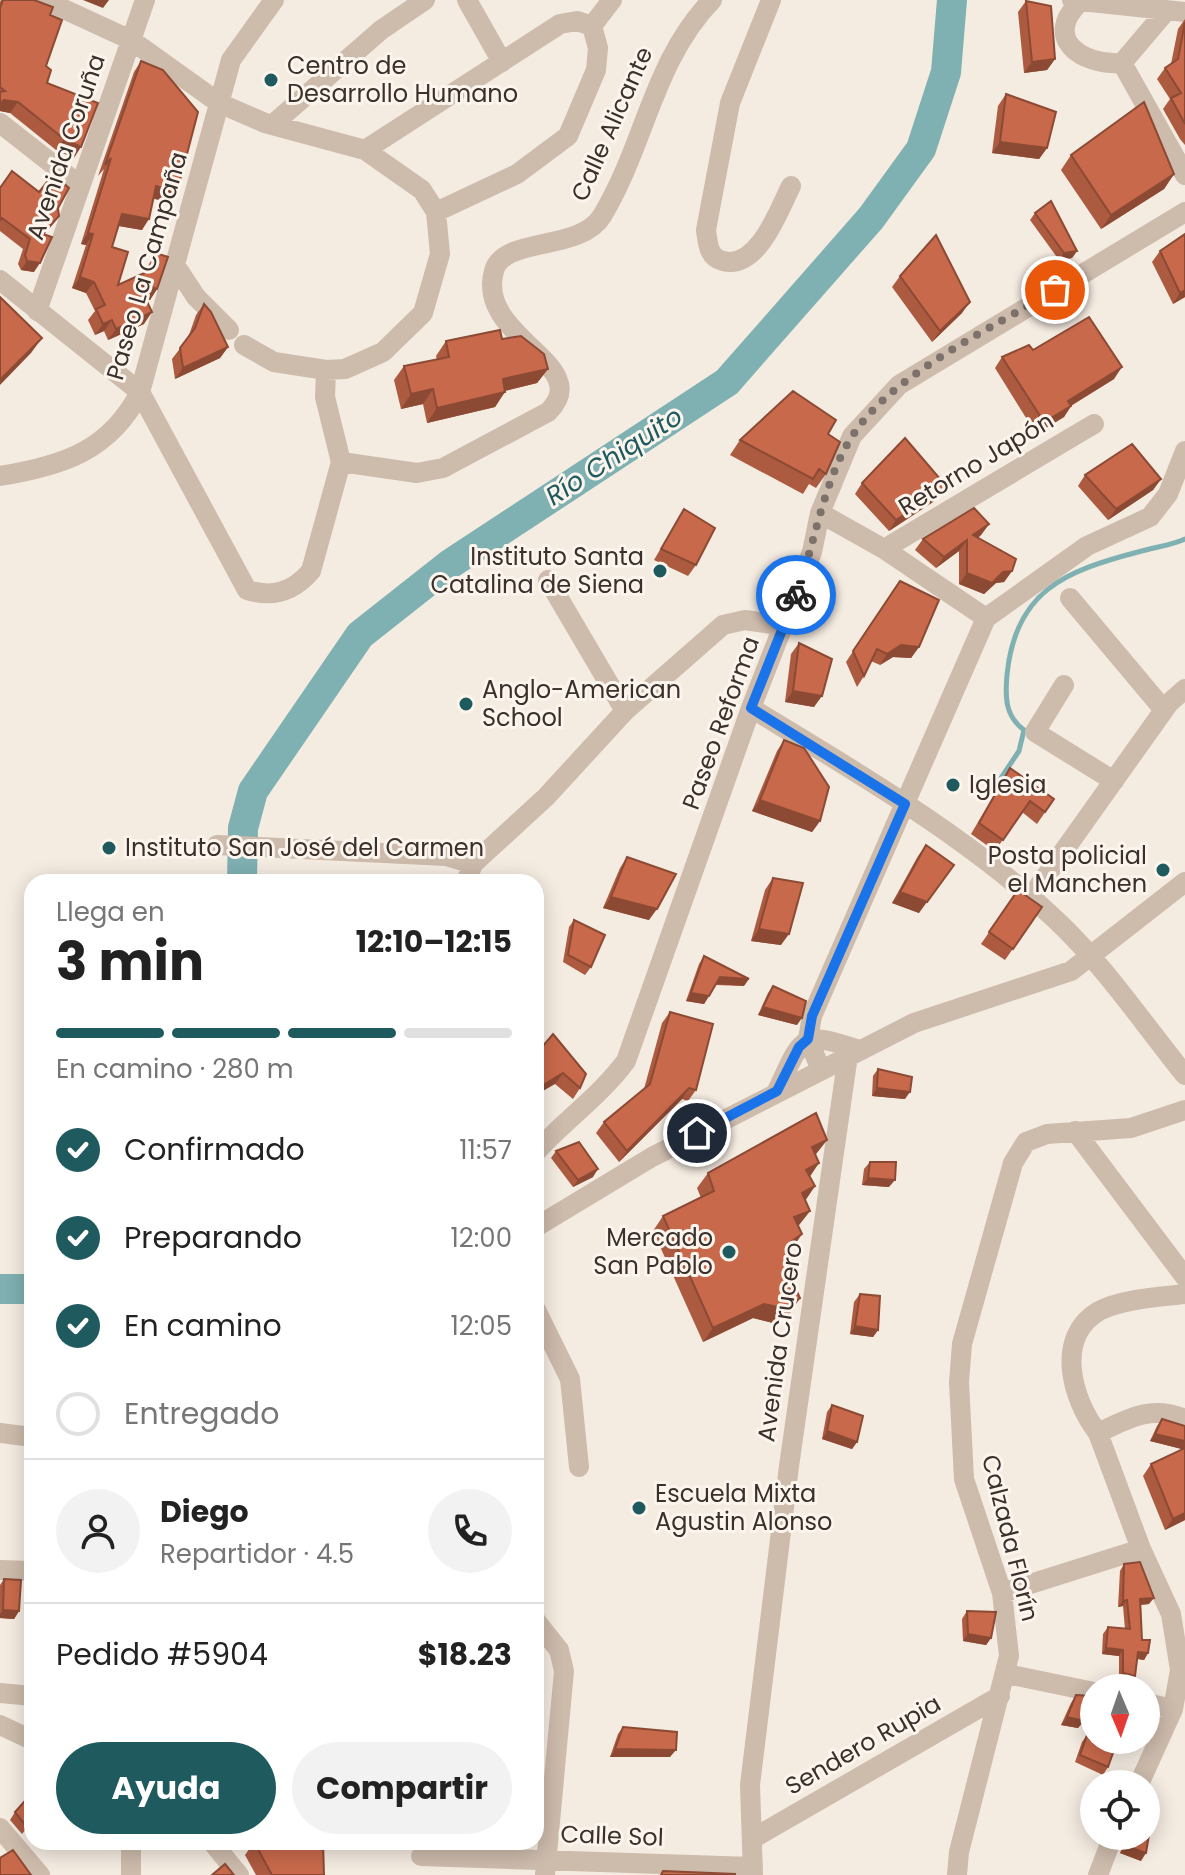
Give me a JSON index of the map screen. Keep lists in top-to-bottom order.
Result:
{
  "streets": {
    "street": [
      "Calle Alicante",
      "Avenida Coruña",
      "Paseo La Campaña",
      "Retorno Japón",
      "Paseo Reforma",
      "Avenida Crucero",
      "Calzada Florín",
      "Sendero Rupia",
      "Calle Sol"
    ]
  },
  "crossings": [
    ["Avenida Crucero", "Sendero Rupia"],
    ["Avenida Crucero", "Calle Sol"],
    ["Calzada Florín", "Sendero Rupia"]
  ],
  "water": ["Río Chiquito"],
  "places": [
    "Centro de Desarrollo Humano",
    "Instituto Santa Catalina de Siena",
    "Anglo-American School",
    "Iglesia",
    "Instituto San José del Carmen",
    "Posta policial el Manchen",
    "Mercado San Pablo",
    "Escuela Mixta Agustin Alonso"
  ],
  "north": "bottom",
  "page": {
    "heading": ["3 min", "Llega en", "12:10–12:15"],
    "panel": [
      "Diego",
      "Repartidor · 4.5",
      "Pedido #5904",
      "$18.23"
    ],
    "bar": "En camino · 280 m",
    "list": [
      ["Confirmado", "11:57"],
      ["Preparando", "12:00"],
      ["En camino", "12:05"],
      "Entregado"
    ],
    "buttons": ["Ayuda", "Compartir"]
  }
}
